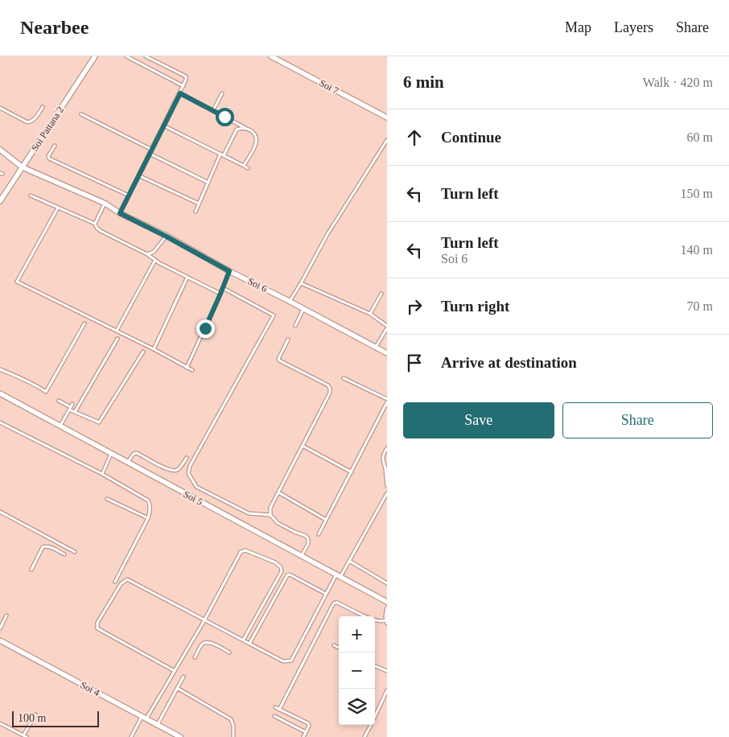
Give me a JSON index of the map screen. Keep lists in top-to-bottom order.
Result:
{
  "streets": {
    "street": [
      "Soi 7",
      "Soi Pattana 2",
      "Soi 6",
      "Soi 5",
      "Soi 4"
    ]
  },
  "crossings": [
    ["Soi Pattana 2", "Soi 6"]
  ],
  "scale_bar": "100 m",
  "page": {
    "header": "Nearbee",
    "nav": ["Map", "Layers", "Share"],
    "heading": ["6 min", "Walk · 420 m"],
    "list": [
      ["Continue", "60 m"],
      ["Turn left", "150 m"],
      ["Turn left", "Soi 6", "140 m"],
      ["Turn right", "70 m"],
      "Arrive at destination"
    ],
    "buttons": ["Save", "Share"],
    "map_buttons": ["+", "−"],
    "scale": "100 m"
  }
}
